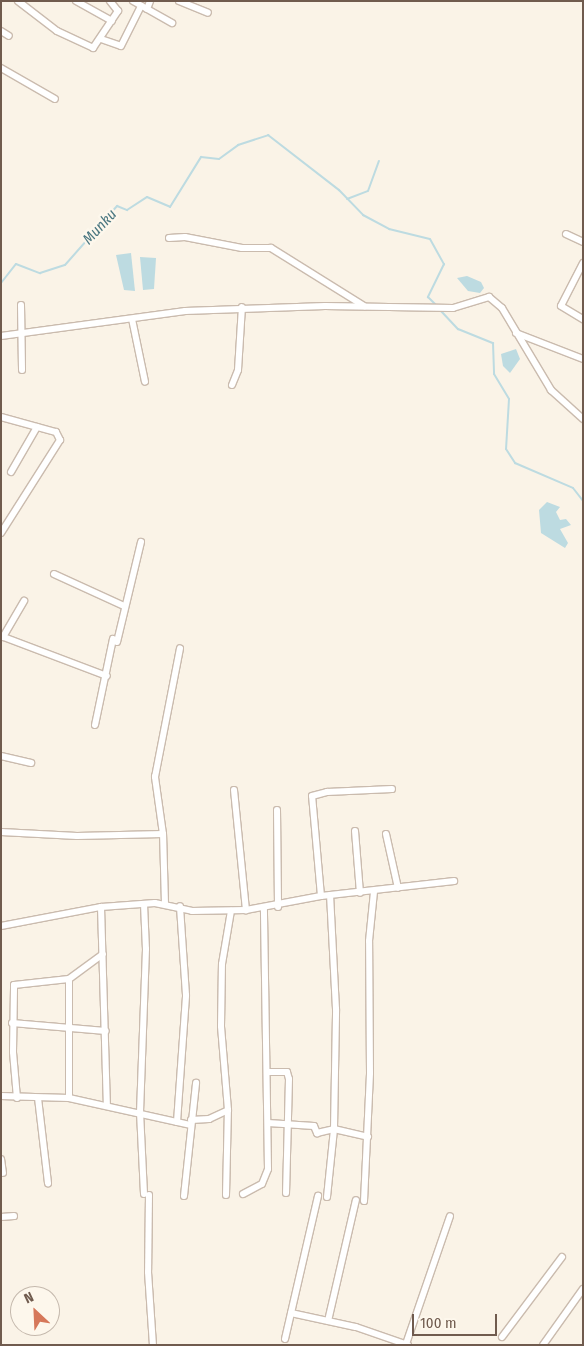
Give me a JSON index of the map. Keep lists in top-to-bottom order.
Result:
{
  "water": ["Munku"],
  "scale_bar": "100 m",
  "north": "top left"
}
